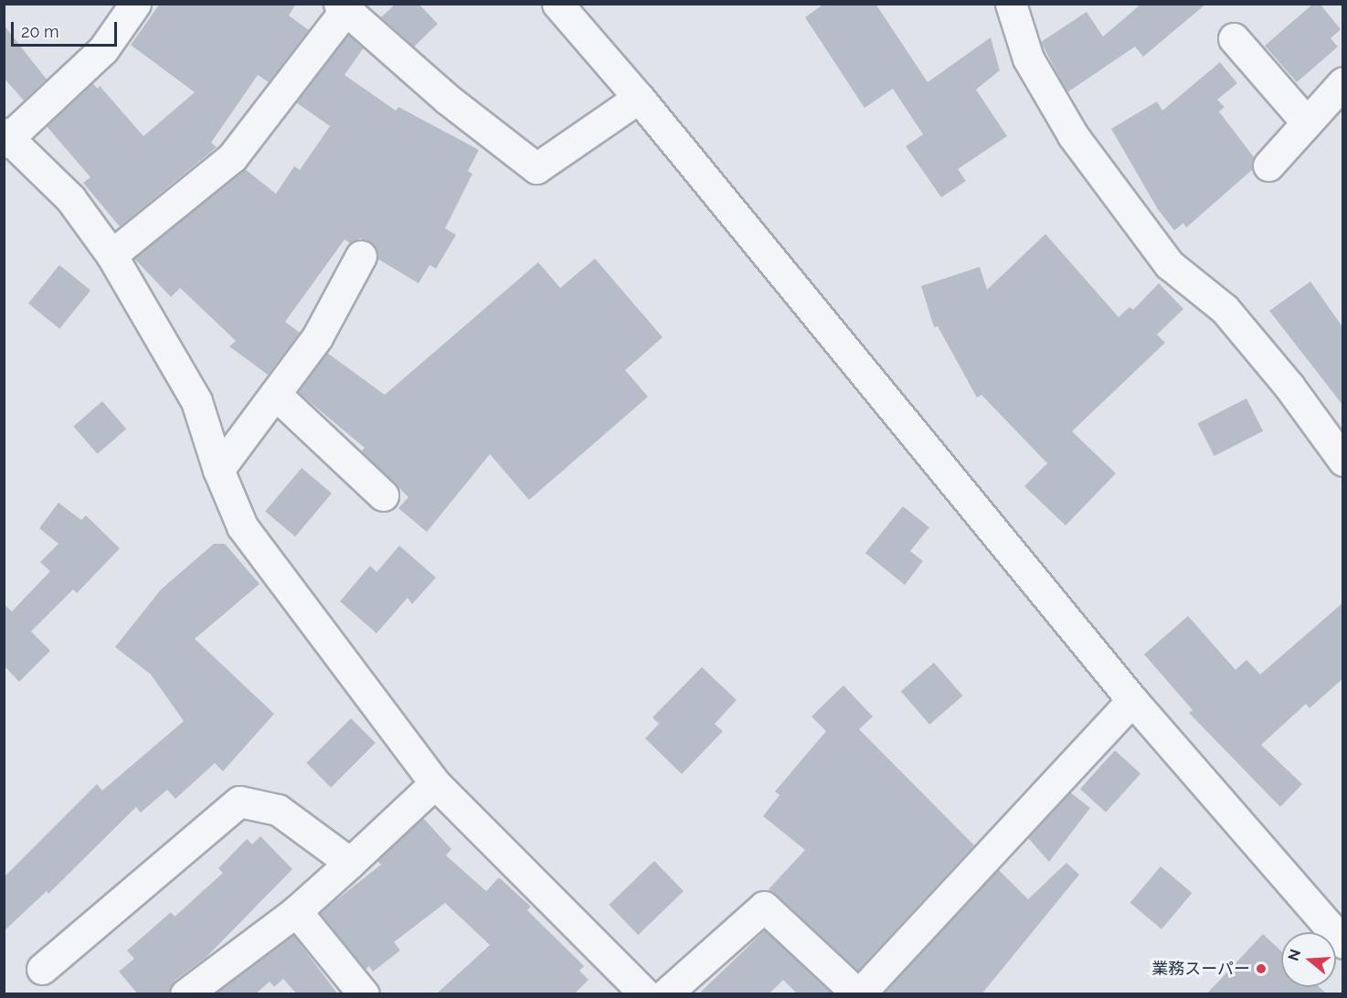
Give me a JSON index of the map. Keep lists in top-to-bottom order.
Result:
{
  "places": ["業務スーパー"],
  "scale_bar": "20 m",
  "north": "left"
}
